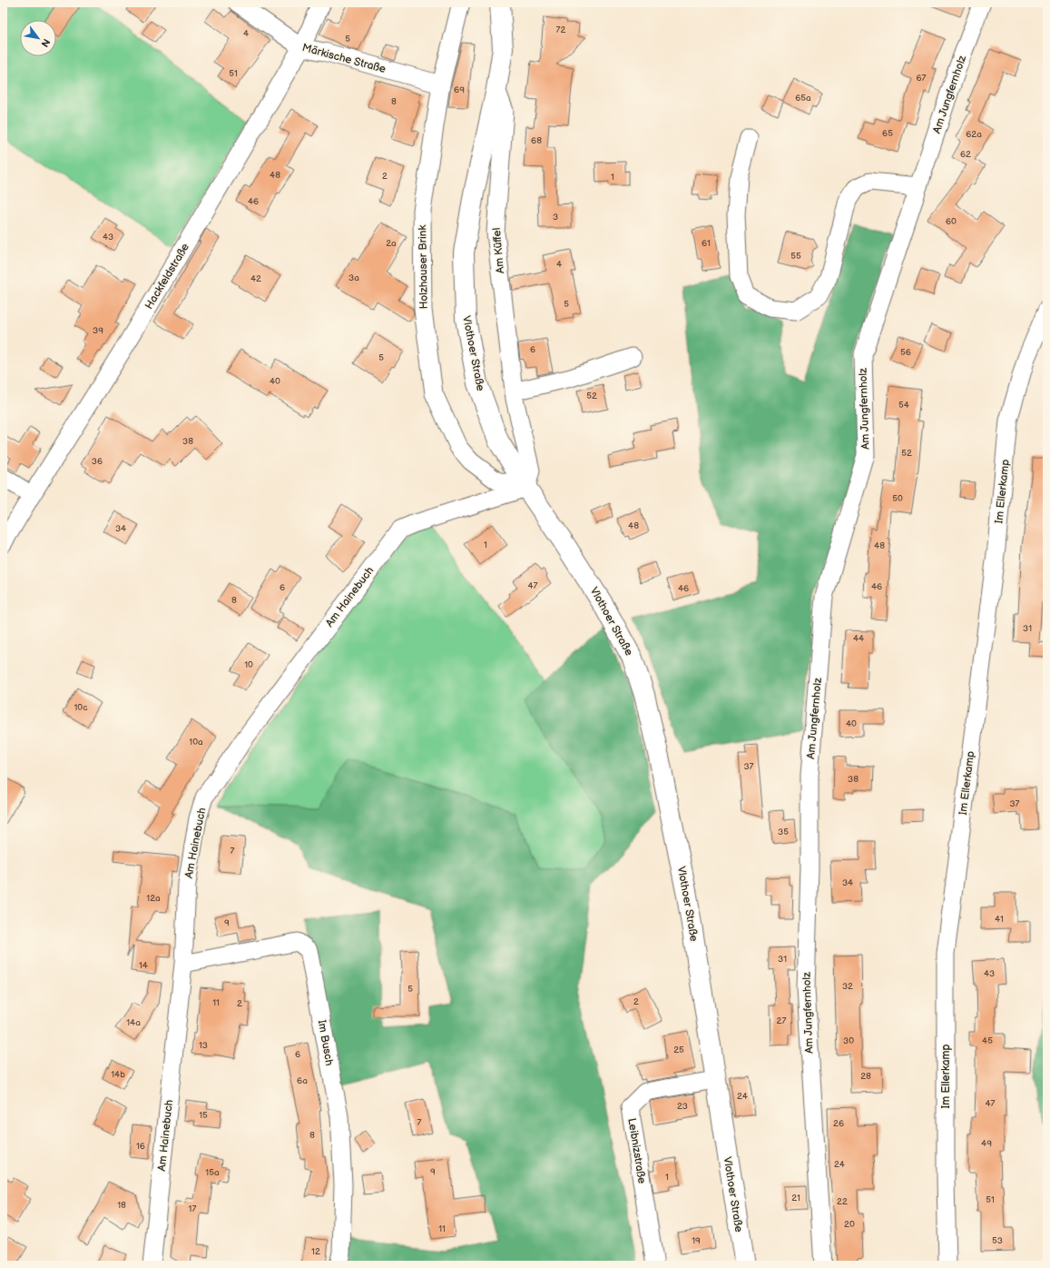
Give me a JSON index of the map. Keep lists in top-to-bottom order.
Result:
{
  "streets": {
    "street": [
      "Märkische Straße",
      "Am Jungfernholz",
      "Am Küffel",
      "Holzhauser Brink",
      "Hackfeldstraße",
      "Vlothoer Straße",
      "Im Ellerkamp",
      "Am Hainebuch",
      "Im Busch",
      "Leibnizstraße"
    ]
  },
  "crossings": [
    ["Märkische Straße", "Holzhauser Brink"],
    ["Märkische Straße", "Hackfeldstraße"],
    ["Am Küffel", "Holzhauser Brink"],
    ["Am Küffel", "Vlothoer Straße"],
    ["Am Küffel", "Am Hainebuch"],
    ["Holzhauser Brink", "Vlothoer Straße"],
    ["Holzhauser Brink", "Am Hainebuch"],
    ["Vlothoer Straße", "Am Hainebuch"],
    ["Vlothoer Straße", "Leibnizstraße"],
    ["Am Hainebuch", "Im Busch"]
  ],
  "house_numbers": [
    "72",
    "4",
    "5",
    "51",
    "67",
    "69",
    "65a",
    "8",
    "65",
    "62a",
    "68",
    "62",
    "48",
    "2",
    "1",
    "46",
    "3",
    "60",
    "43",
    "2a",
    "61",
    "55",
    "4",
    "3a",
    "42",
    "5",
    "39",
    "6",
    "56",
    "5",
    "40",
    "52",
    "54",
    "38",
    "52",
    "36",
    "50",
    "48",
    "34",
    "1",
    "48",
    "47",
    "46",
    "6",
    "46",
    "8",
    "31",
    "44",
    "10",
    "10c",
    "40",
    "10a",
    "37",
    "38",
    "37",
    "35",
    "7",
    "34",
    "12a",
    "41",
    "9",
    "31",
    "14",
    "43",
    "32",
    "5",
    "2",
    "11",
    "2",
    "27",
    "14a",
    "30",
    "45",
    "13",
    "25",
    "6",
    "14b",
    "28",
    "6a",
    "24",
    "47",
    "23",
    "15",
    "7",
    "26",
    "8",
    "49",
    "16",
    "24",
    "9",
    "15a",
    "1",
    "21",
    "51",
    "22",
    "18",
    "17",
    "20",
    "11",
    "19",
    "53",
    "12"
  ],
  "north": "bottom right"
}
